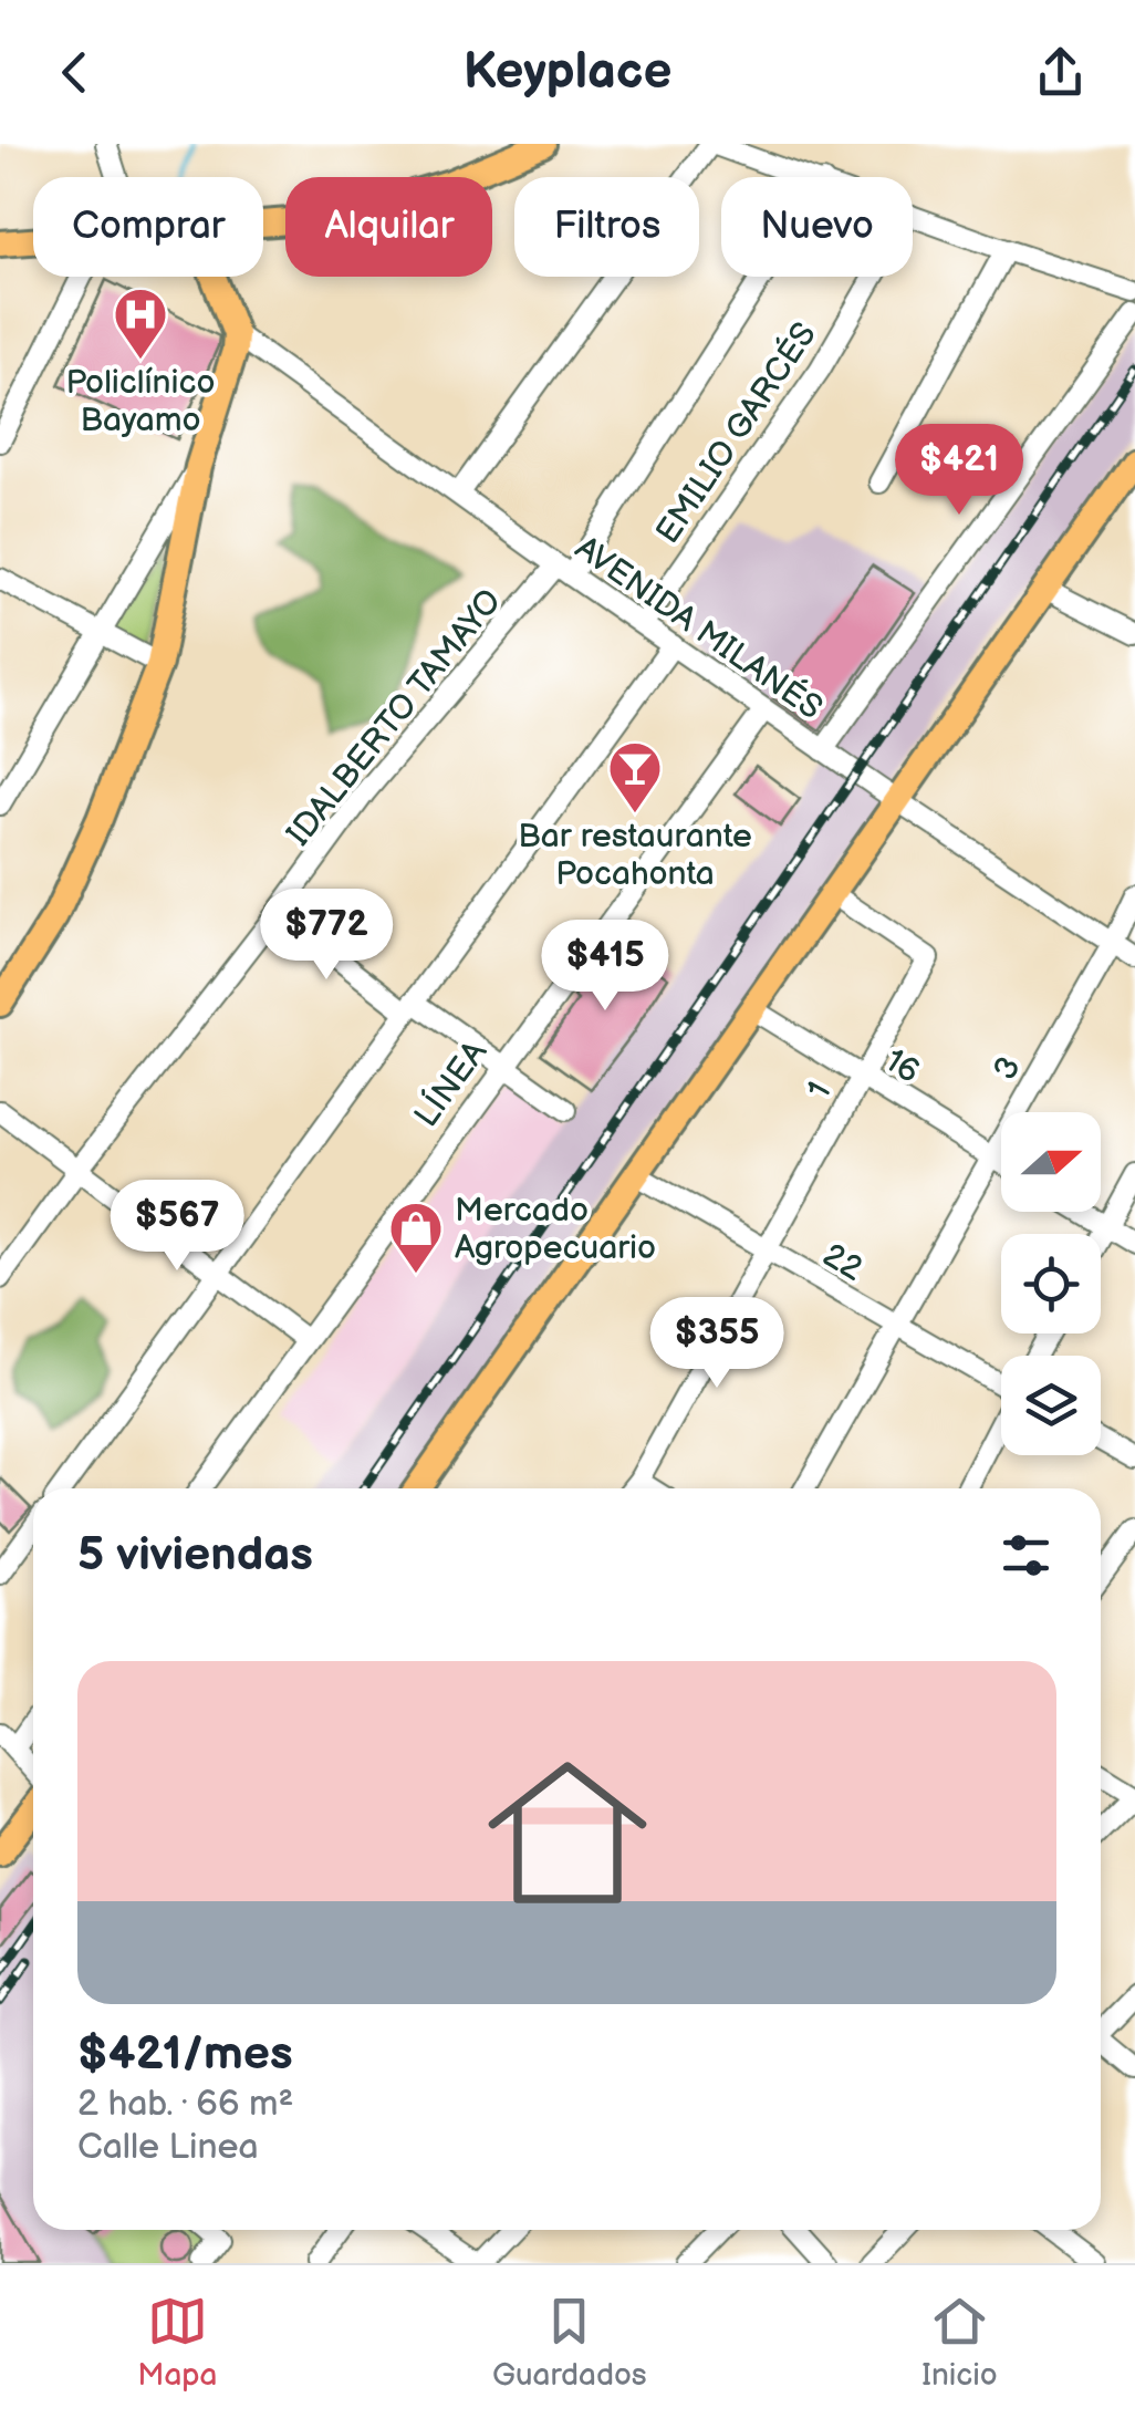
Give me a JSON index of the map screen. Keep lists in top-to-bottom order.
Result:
{
  "streets": {
    "street": [
      "EMILIO GARCÉS",
      "AVENIDA MILANÉS",
      "IDALBERTO TAMAYO",
      "16",
      "3",
      "LÍNEA",
      "1",
      "22"
    ]
  },
  "crossings": [
    ["EMILIO GARCÉS", "AVENIDA MILANÉS"],
    ["AVENIDA MILANÉS", "IDALBERTO TAMAYO"],
    ["AVENIDA MILANÉS", "3"],
    ["AVENIDA MILANÉS", "LÍNEA"],
    ["16", "3"],
    ["16", "1"],
    ["3", "22"],
    ["1", "22"]
  ],
  "places": {
    "hospital": ["Policlínico Bayamo"],
    "bar": ["Bar restaurante Pocahonta"],
    "shop": ["Mercado Agropecuario"]
  },
  "north": "right",
  "page": {
    "header": "Keyplace",
    "chip": [
      "Comprar",
      "Alquilar",
      "Filtros",
      "Nuevo"
    ],
    "price": [
      "$421",
      "$772",
      "$415",
      "$567",
      "$355"
    ],
    "heading": "5 viviendas",
    "list": [
      {
        "name": "$421/mes",
        "note": "2 hab. · 66 m² · Calle Linea"
      }
    ],
    "tabs": ["Mapa", "Guardados", "Inicio"]
  }
}
